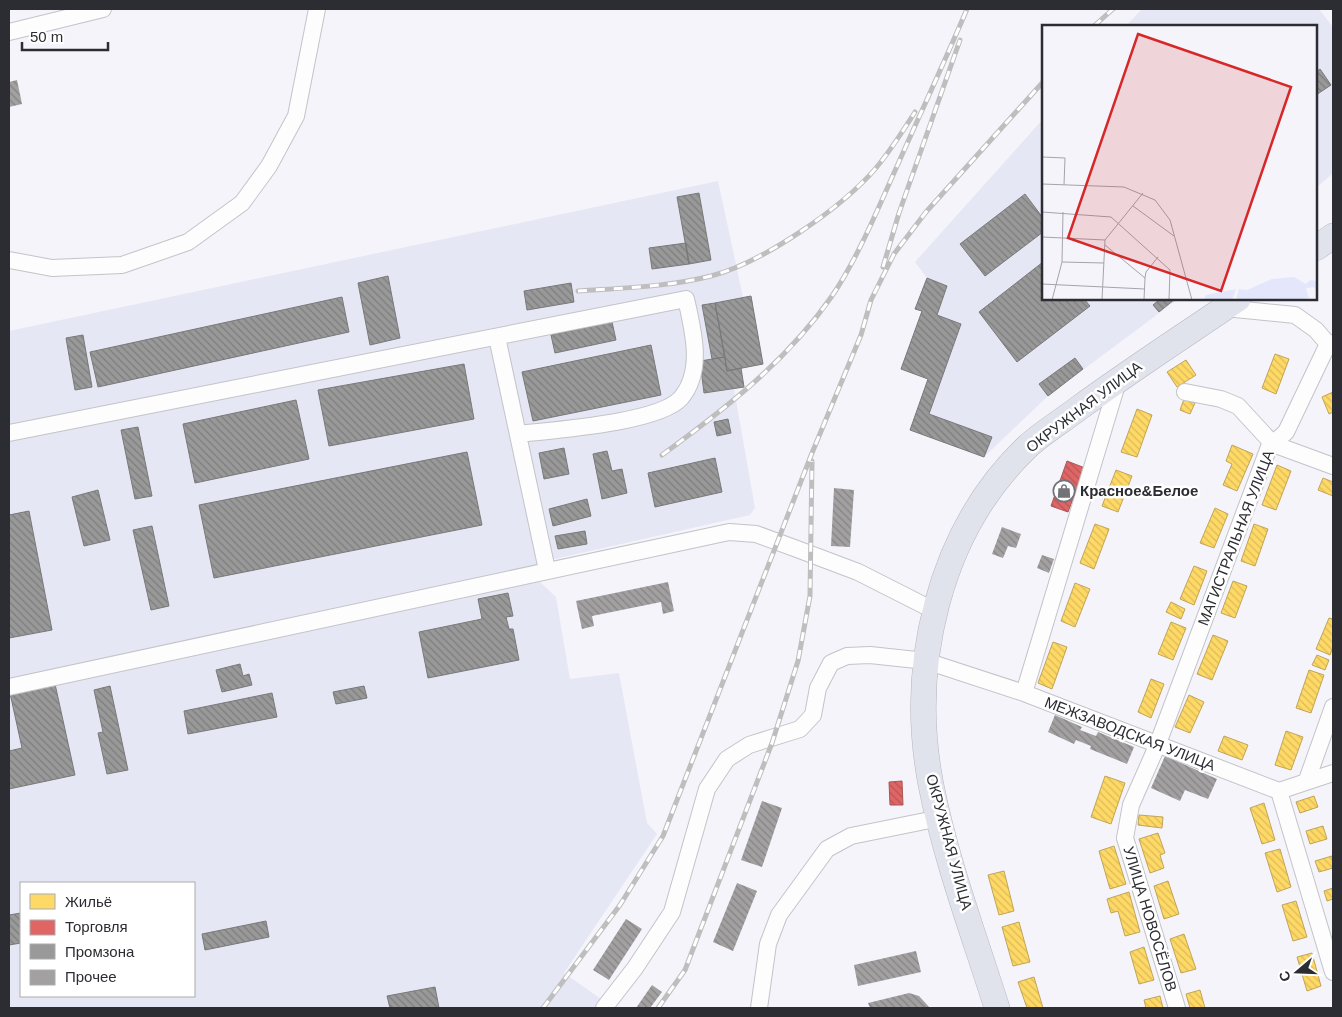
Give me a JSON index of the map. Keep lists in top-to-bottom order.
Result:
{
  "streets": {
    "highway": ["ОКРУЖНАЯ УЛИЦА"],
    "street": ["МАГИСТРАЛЬНАЯ УЛИЦА", "МЕЖЗАВОДСКАЯ УЛИЦА", "УЛИЦА НОВОСЁЛОВ"]
  },
  "crossings": [
    ["ОКРУЖНАЯ УЛИЦА", "МЕЖЗАВОДСКАЯ УЛИЦА"],
    ["МАГИСТРАЛЬНАЯ УЛИЦА", "МЕЖЗАВОДСКАЯ УЛИЦА"],
    ["МАГИСТРАЛЬНАЯ УЛИЦА", "УЛИЦА НОВОСЁЛОВ"],
    ["МЕЖЗАВОДСКАЯ УЛИЦА", "УЛИЦА НОВОСЁЛОВ"]
  ],
  "places": {
    "shop": ["Красное&Белое"]
  },
  "legend": [
    "Жильё",
    "Торговля",
    "Промзона",
    "Прочее"
  ],
  "scale_bar": "50 m",
  "north": "left"
}
